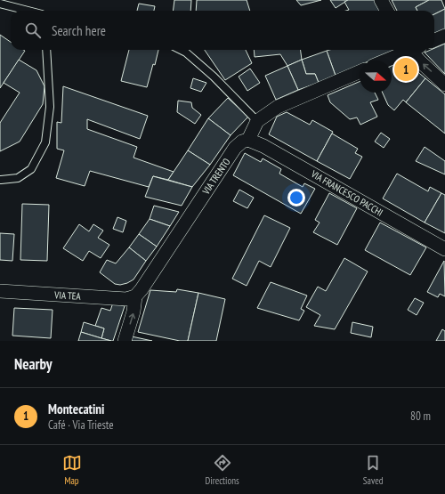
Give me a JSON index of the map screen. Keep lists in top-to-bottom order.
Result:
{
  "streets": {
    "street": ["VIA TRENTO", "VIA FRANCESCO PACCHI", "VIA TEA"]
  },
  "crossings": [
    ["VIA TRENTO", "VIA FRANCESCO PACCHI"],
    ["VIA TRENTO", "VIA TEA"]
  ],
  "north": "right",
  "page": {
    "search": "Search here",
    "pins": "1",
    "heading": "Nearby",
    "list": [
      {
        "mark": "1",
        "name": "Montecatini",
        "note": "Café · Via Trieste",
        "value": "80 m"
      }
    ],
    "nav": ["Map", "Directions", "Saved"]
  }
}
